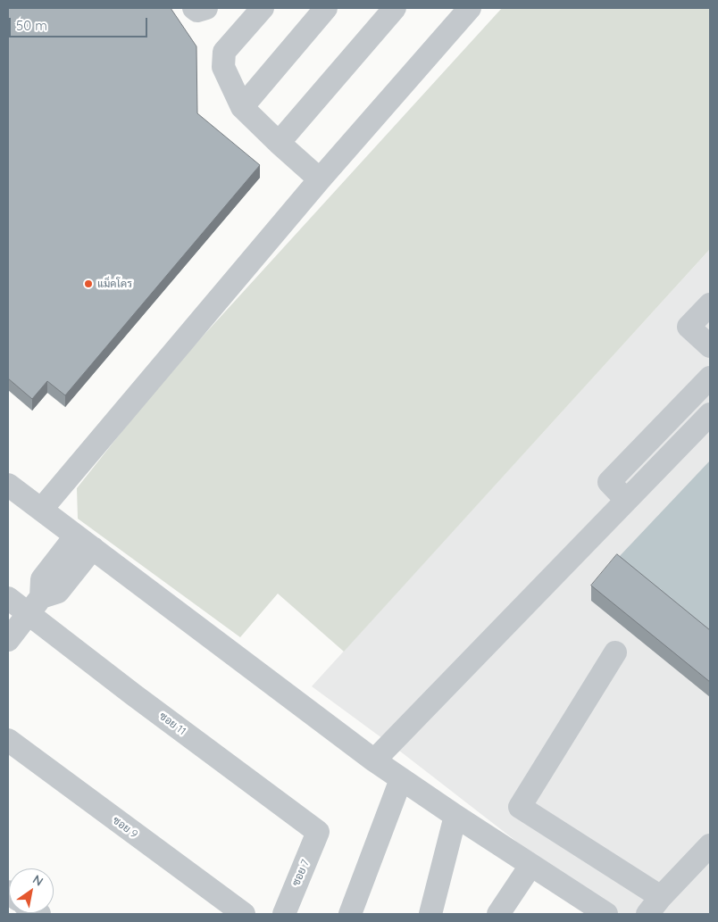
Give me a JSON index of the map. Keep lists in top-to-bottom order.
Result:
{
  "streets": {
    "street": ["ซอย 11", "ซอย 9", "ซอย 7"]
  },
  "crossings": [
    ["ซอย 11", "ซอย 7"]
  ],
  "places": ["แม็คโคร"],
  "scale_bar": "50 m",
  "north": "top right"
}
